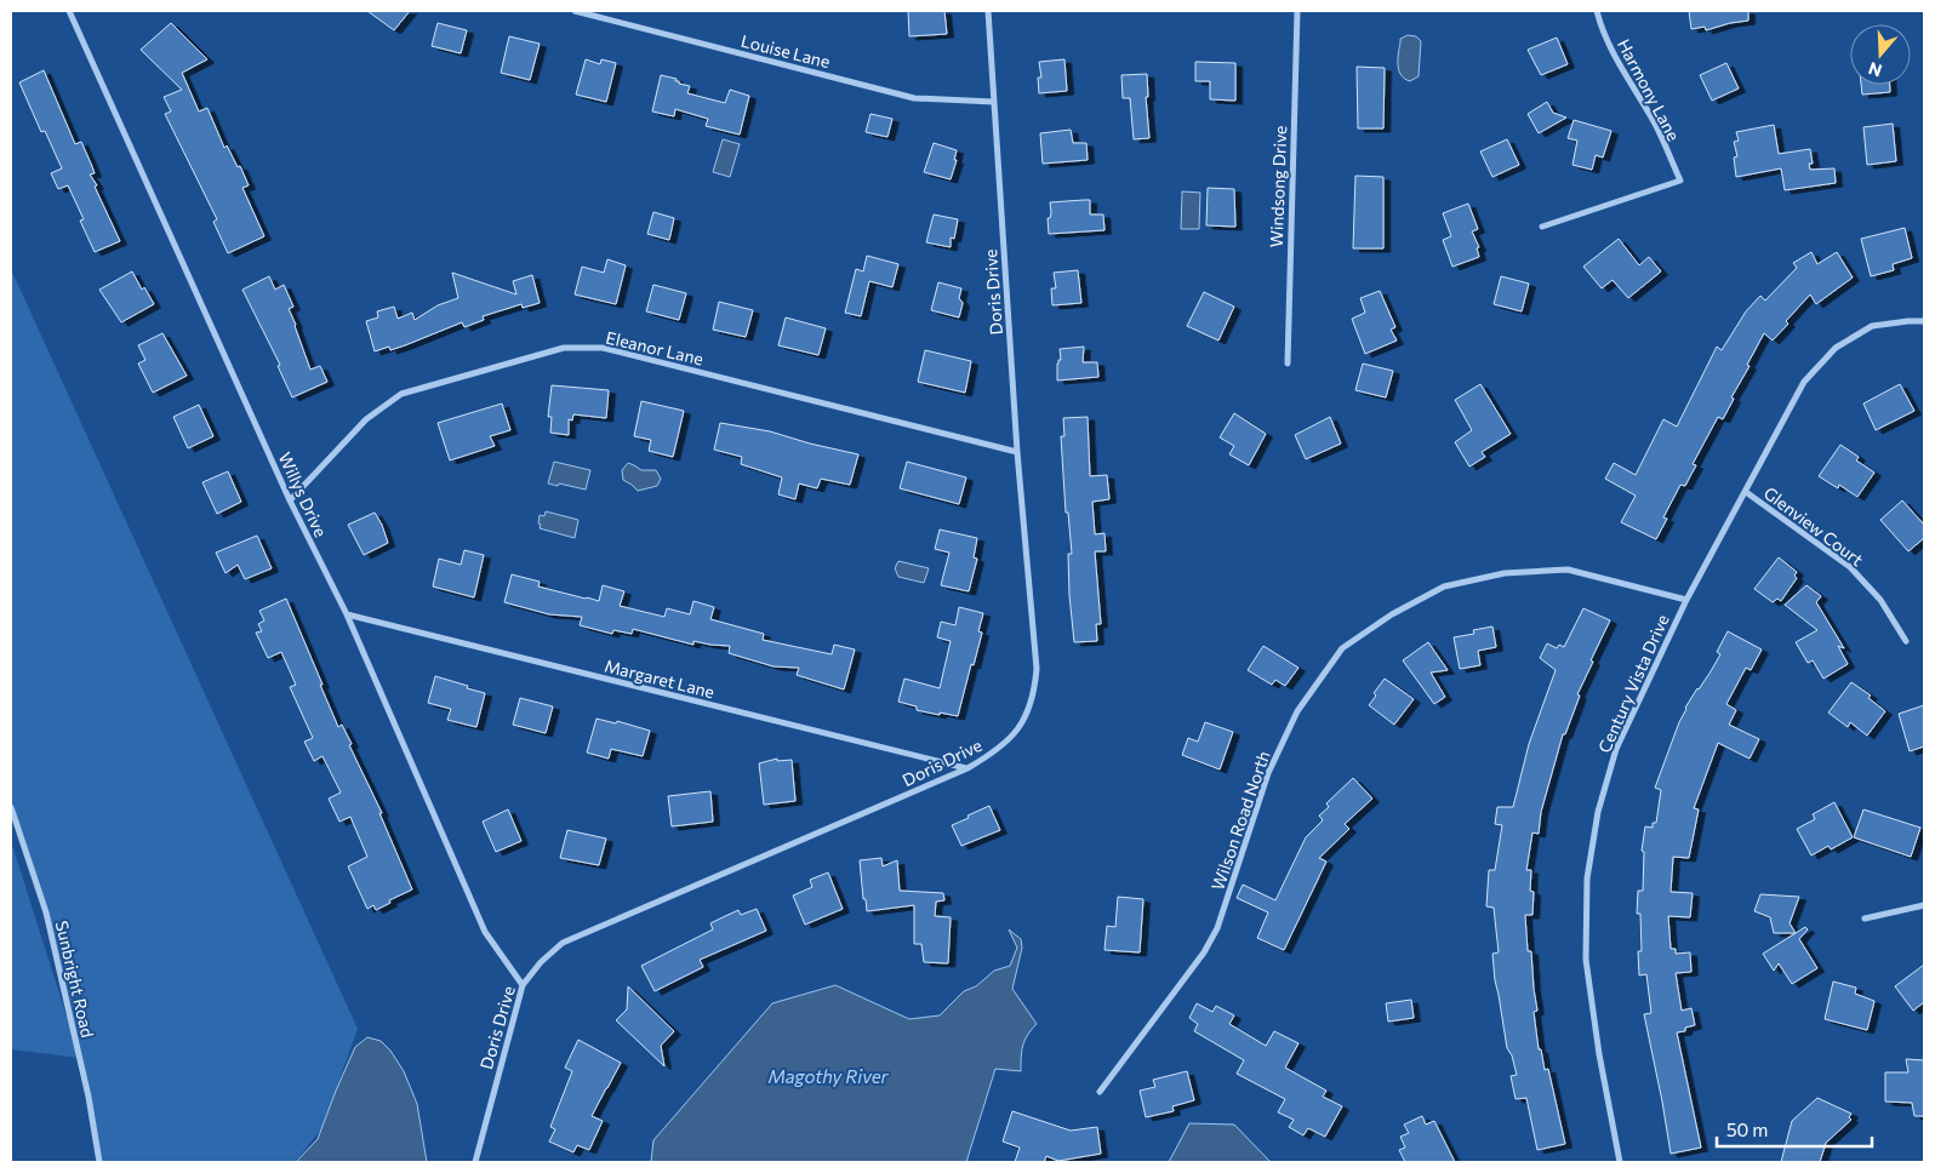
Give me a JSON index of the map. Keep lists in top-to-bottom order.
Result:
{
  "streets": {
    "street": [
      "Louise Lane",
      "Harmony Lane",
      "Windsong Drive",
      "Doris Drive",
      "Eleanor Lane",
      "Willys Drive",
      "Glenview Court",
      "Margaret Lane",
      "Century Vista Drive",
      "Wilson Road North",
      "Sunbright Road"
    ]
  },
  "crossings": [
    ["Louise Lane", "Doris Drive"],
    ["Doris Drive", "Eleanor Lane"],
    ["Doris Drive", "Willys Drive"],
    ["Doris Drive", "Margaret Lane"],
    ["Eleanor Lane", "Willys Drive"],
    ["Willys Drive", "Margaret Lane"],
    ["Glenview Court", "Century Vista Drive"],
    ["Century Vista Drive", "Wilson Road North"]
  ],
  "water": ["Magothy River"],
  "scale_bar": "50 m",
  "north": "bottom"
}
